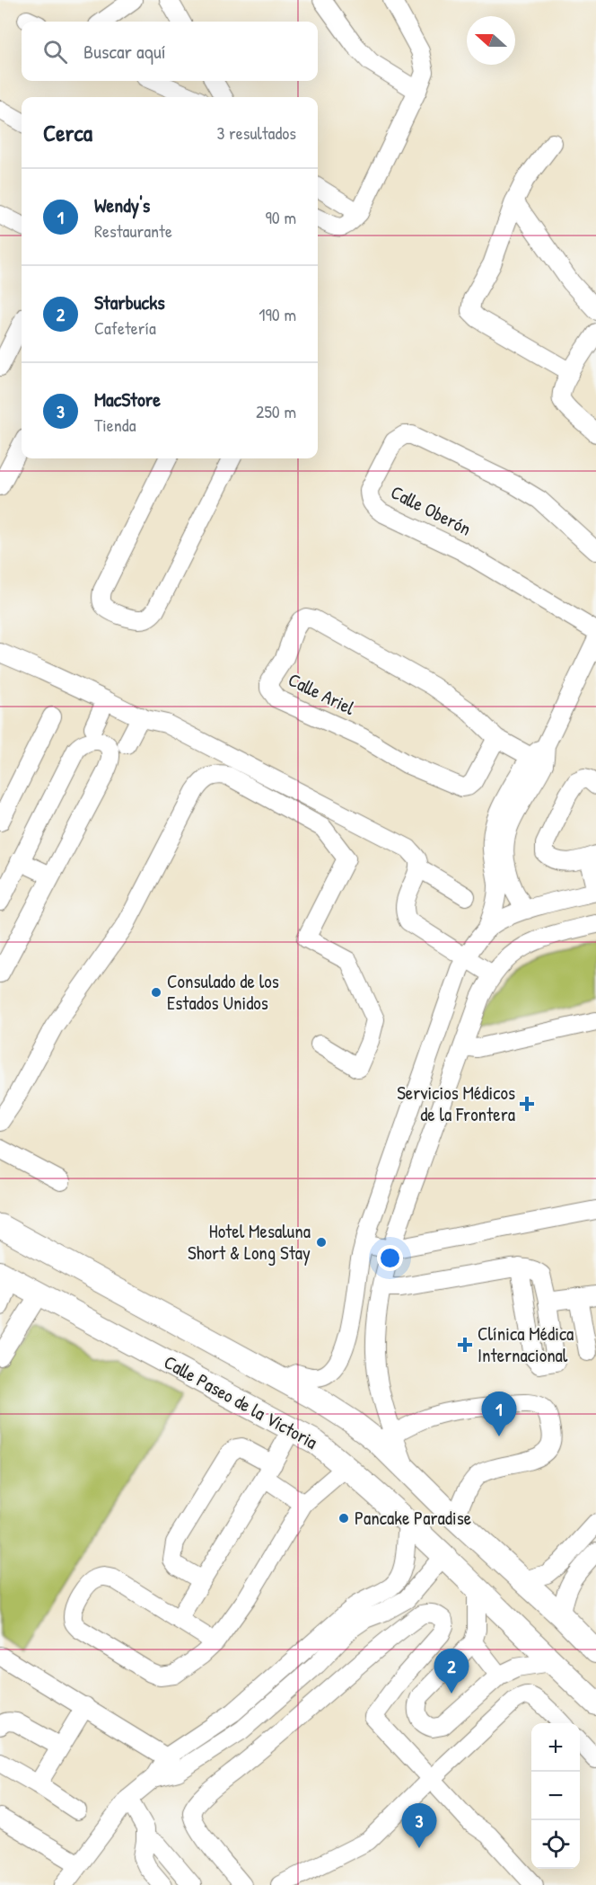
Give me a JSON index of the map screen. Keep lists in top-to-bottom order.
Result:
{
  "streets": {
    "main road": ["Calle Paseo de la Victoria"],
    "street": ["Calle Oberón", "Calle Ariel"]
  },
  "places": {
    "other": ["Consulado de los Estados Unidos", "Hotel Mesaluna Short & Long Stay", "Pancake Paradise"],
    "health": ["Servicios Médicos de la Frontera", "Clínica Médica Internacional"]
  },
  "north": "left",
  "page": {
    "search": "Buscar aquí",
    "heading": ["Cerca", "3 resultados"],
    "list": [
      {
        "mark": "1",
        "name": "Wendy's",
        "note": "Restaurante",
        "value": "90 m"
      },
      {
        "mark": "2",
        "name": "Starbucks",
        "note": "Cafetería",
        "value": "190 m"
      },
      {
        "mark": "3",
        "name": "MacStore",
        "note": "Tienda",
        "value": "250 m"
      }
    ],
    "pins": ["1", "2", "3"],
    "map_buttons": ["+", "−"]
  }
}
